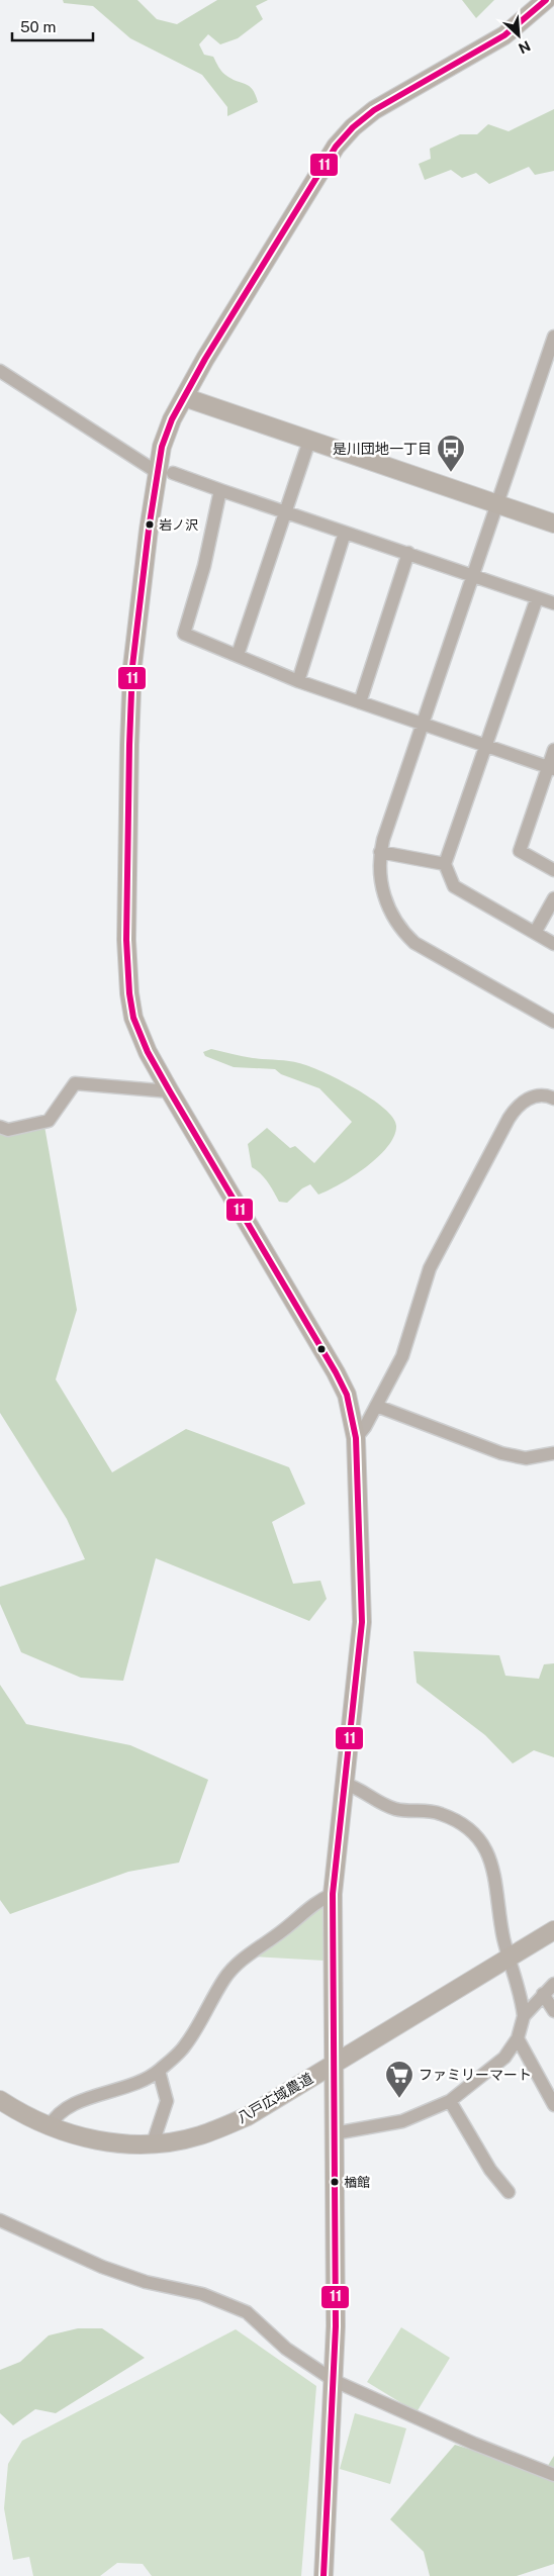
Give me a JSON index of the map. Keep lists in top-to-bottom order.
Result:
{
  "streets": {
    "main road": ["八戸広域農道"]
  },
  "places": {
    "bus stop": ["是川団地一丁目"],
    "other": ["岩ノ沢", "楢館"],
    "supermarket": ["ファミリーマート"]
  },
  "lines": ["transit line 11"],
  "scale_bar": "50 m",
  "north": "bottom right"
}
